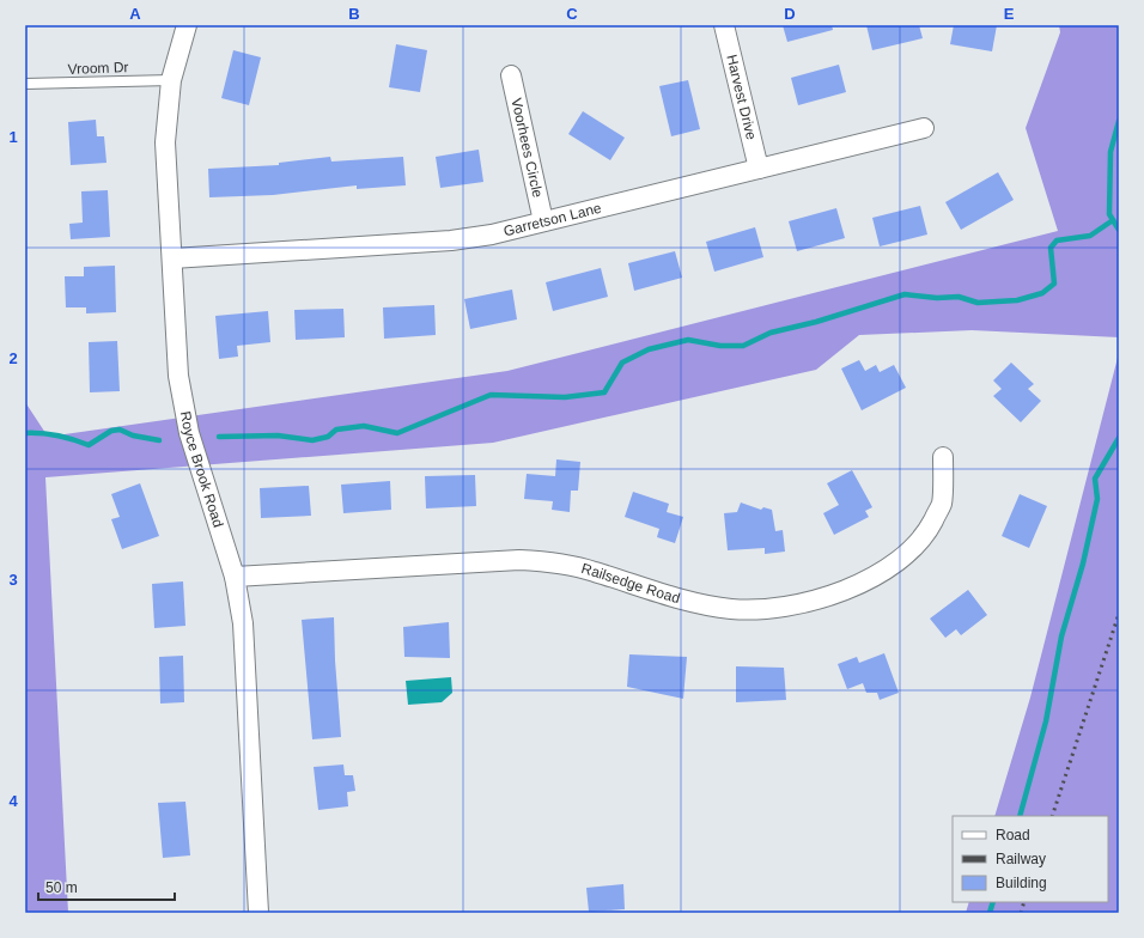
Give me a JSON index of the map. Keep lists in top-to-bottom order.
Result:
{
  "streets": {
    "street": [
      "Harvest Drive",
      "Voorhees Circle",
      "Garretson Lane",
      "Royce Brook Road",
      "Railsedge Road"
    ],
    "lane": ["Vroom Dr"]
  },
  "crossings": [
    ["Vroom Dr", "Royce Brook Road"],
    ["Harvest Drive", "Garretson Lane"],
    ["Voorhees Circle", "Garretson Lane"],
    ["Garretson Lane", "Royce Brook Road"],
    ["Royce Brook Road", "Railsedge Road"]
  ],
  "legend": ["Road", "Railway", "Building"],
  "scale_bar": "50 m",
  "grid": {
    "columns": [
      "A",
      "B",
      "C",
      "D",
      "E"
    ],
    "rows": [
      "1",
      "2",
      "3",
      "4"
    ]
  }
}
